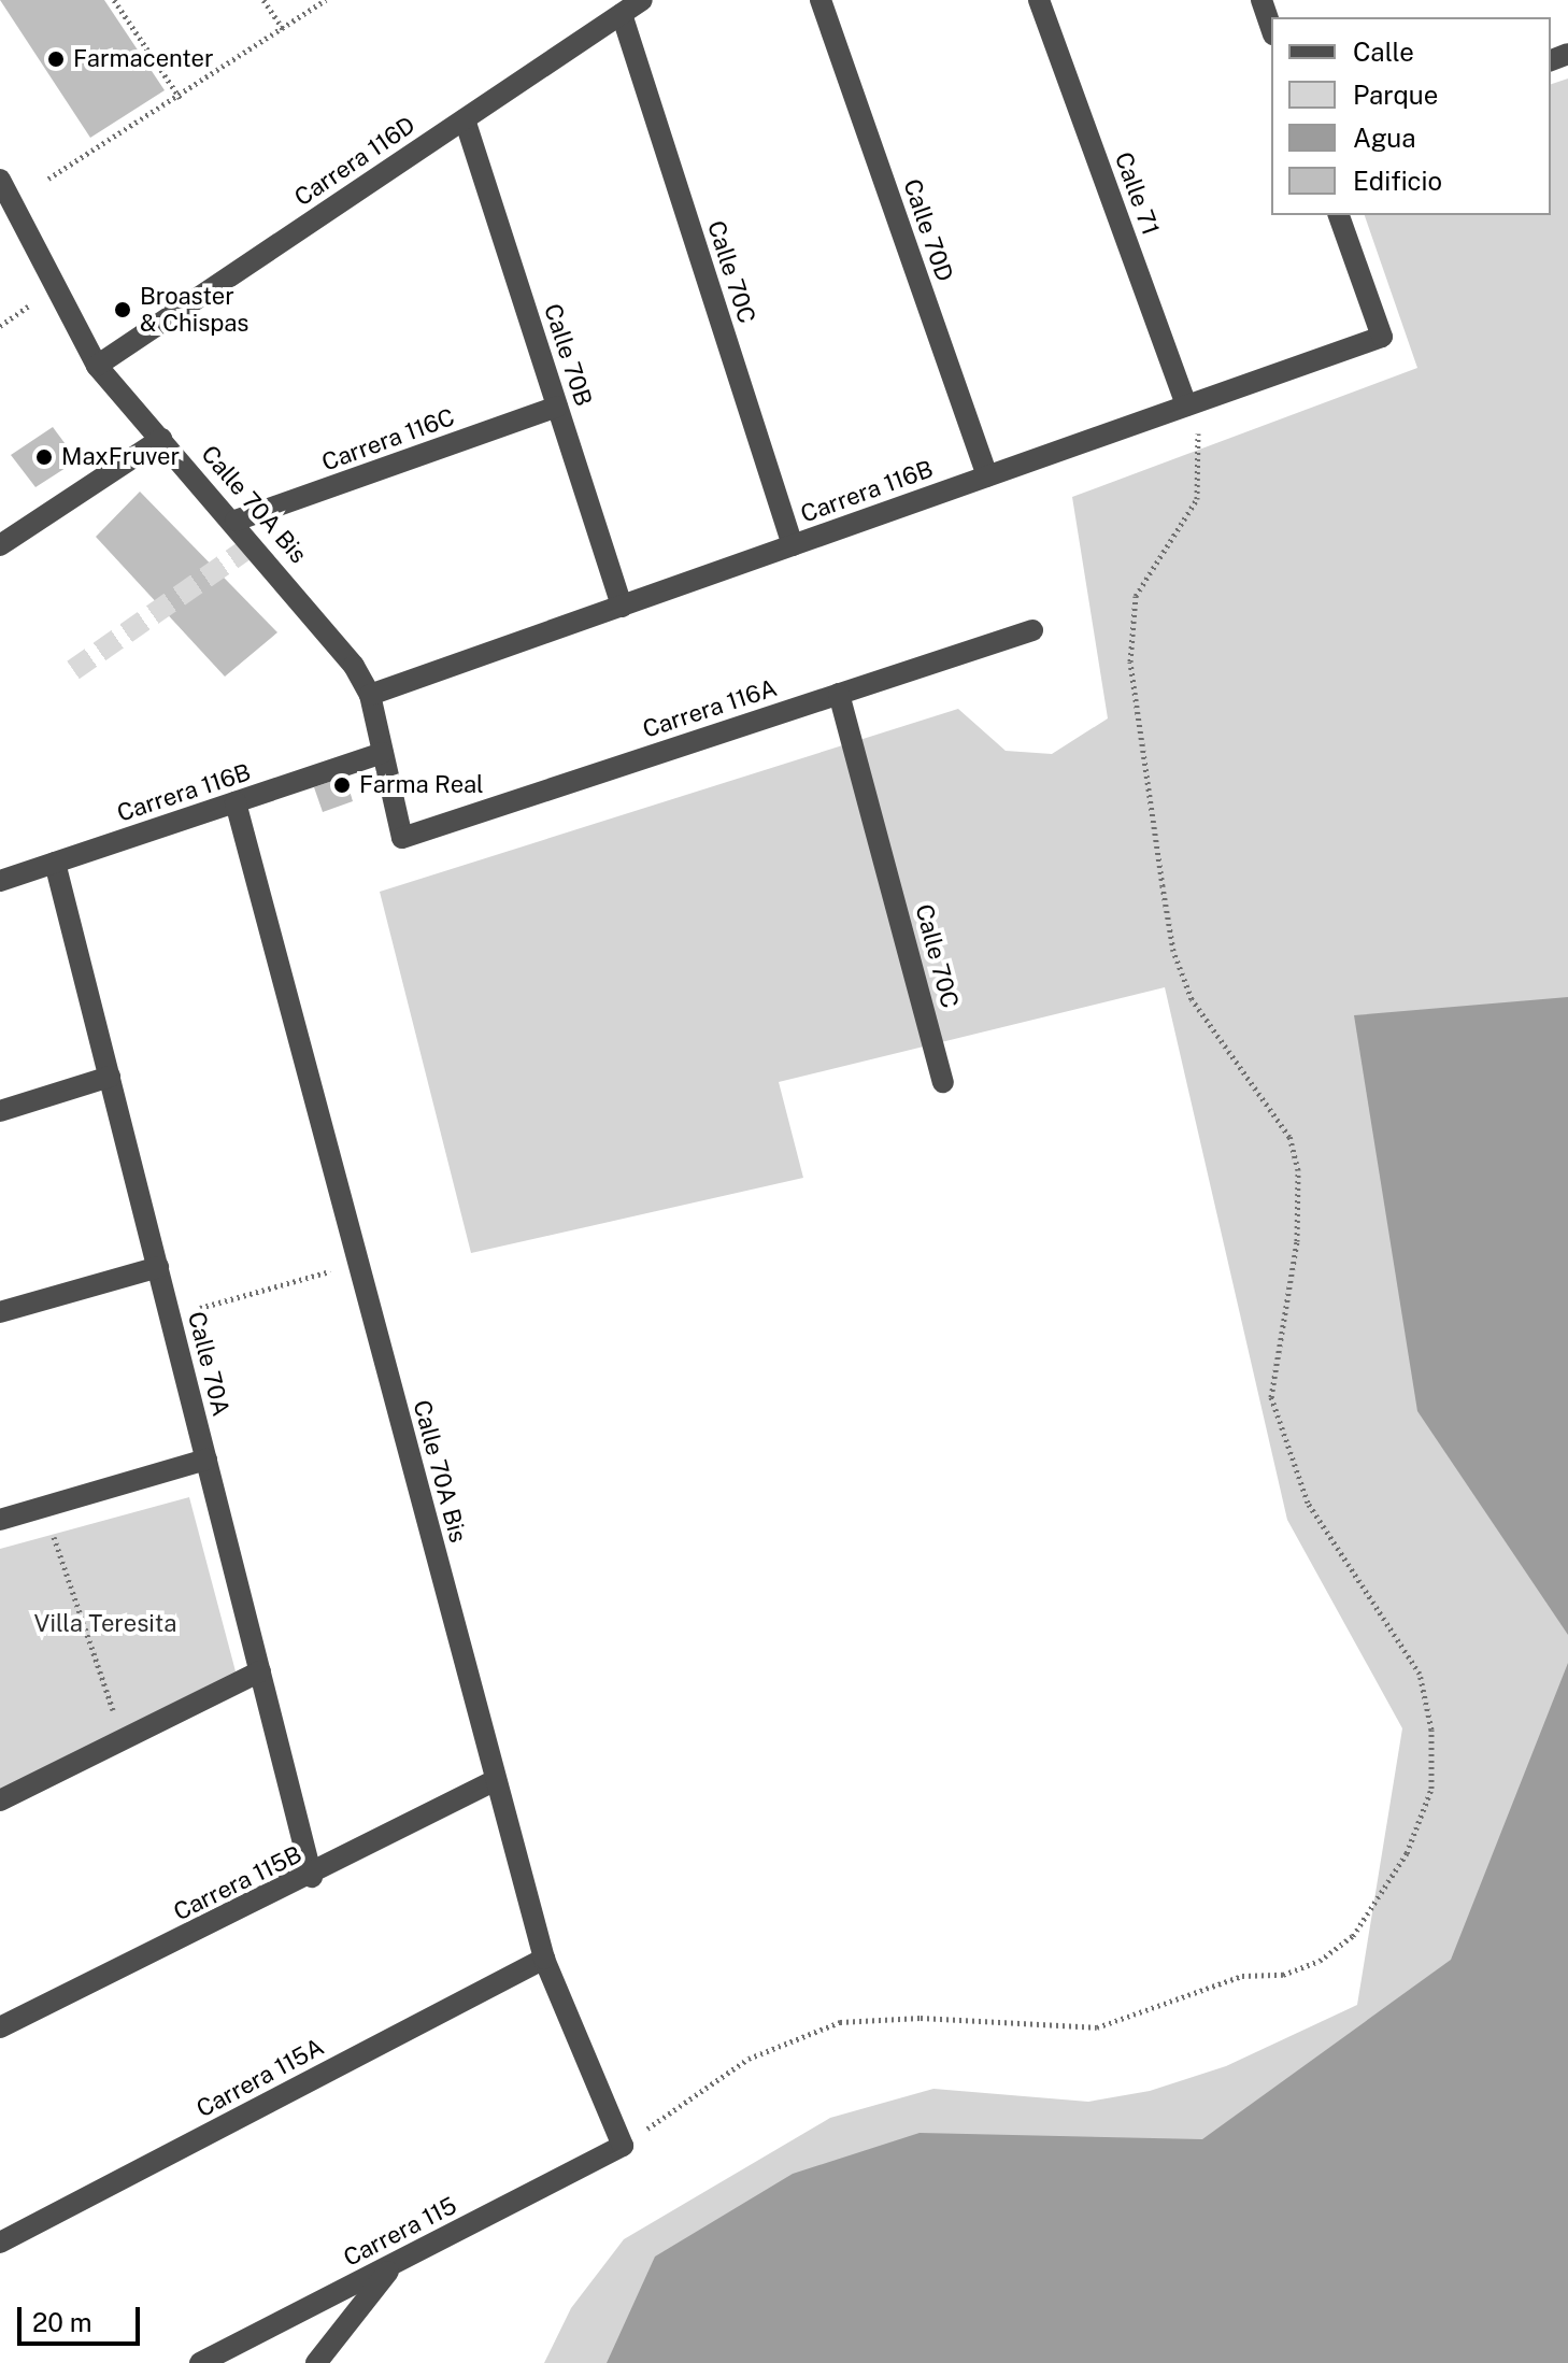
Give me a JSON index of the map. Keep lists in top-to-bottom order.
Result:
{
  "streets": {
    "street": [
      "Carrera 116D",
      "Calle 71",
      "Calle 70D",
      "Calle 70C",
      "Calle 70B",
      "Carrera 116C",
      "Carrera 116B",
      "Calle 70A Bis",
      "Carrera 116A",
      "Calle 70A",
      "Carrera 115B",
      "Carrera 115A",
      "Carrera 115"
    ]
  },
  "crossings": [
    ["Carrera 116D", "Calle 70C"],
    ["Carrera 116D", "Calle 70B"],
    ["Carrera 116D", "Calle 70A Bis"],
    ["Calle 71", "Carrera 116B"],
    ["Calle 70D", "Carrera 116B"],
    ["Calle 70C", "Carrera 116B"],
    ["Calle 70C", "Carrera 116A"],
    ["Calle 70B", "Carrera 116C"],
    ["Calle 70B", "Carrera 116B"],
    ["Carrera 116C", "Calle 70A Bis"],
    ["Carrera 116B", "Calle 70A Bis"],
    ["Carrera 116B", "Calle 70A"],
    ["Calle 70A Bis", "Carrera 116A"],
    ["Calle 70A Bis", "Carrera 115B"],
    ["Calle 70A Bis", "Carrera 115A"],
    ["Calle 70A Bis", "Carrera 115"],
    ["Calle 70A", "Carrera 115B"]
  ],
  "parks": ["Villa Teresita"],
  "places": [
    "Farmacenter",
    "Broaster & Chispas",
    "MaxFruver",
    "Farma Real"
  ],
  "legend": [
    "Calle",
    "Parque",
    "Agua",
    "Edificio"
  ],
  "scale_bar": "20 m"
}
